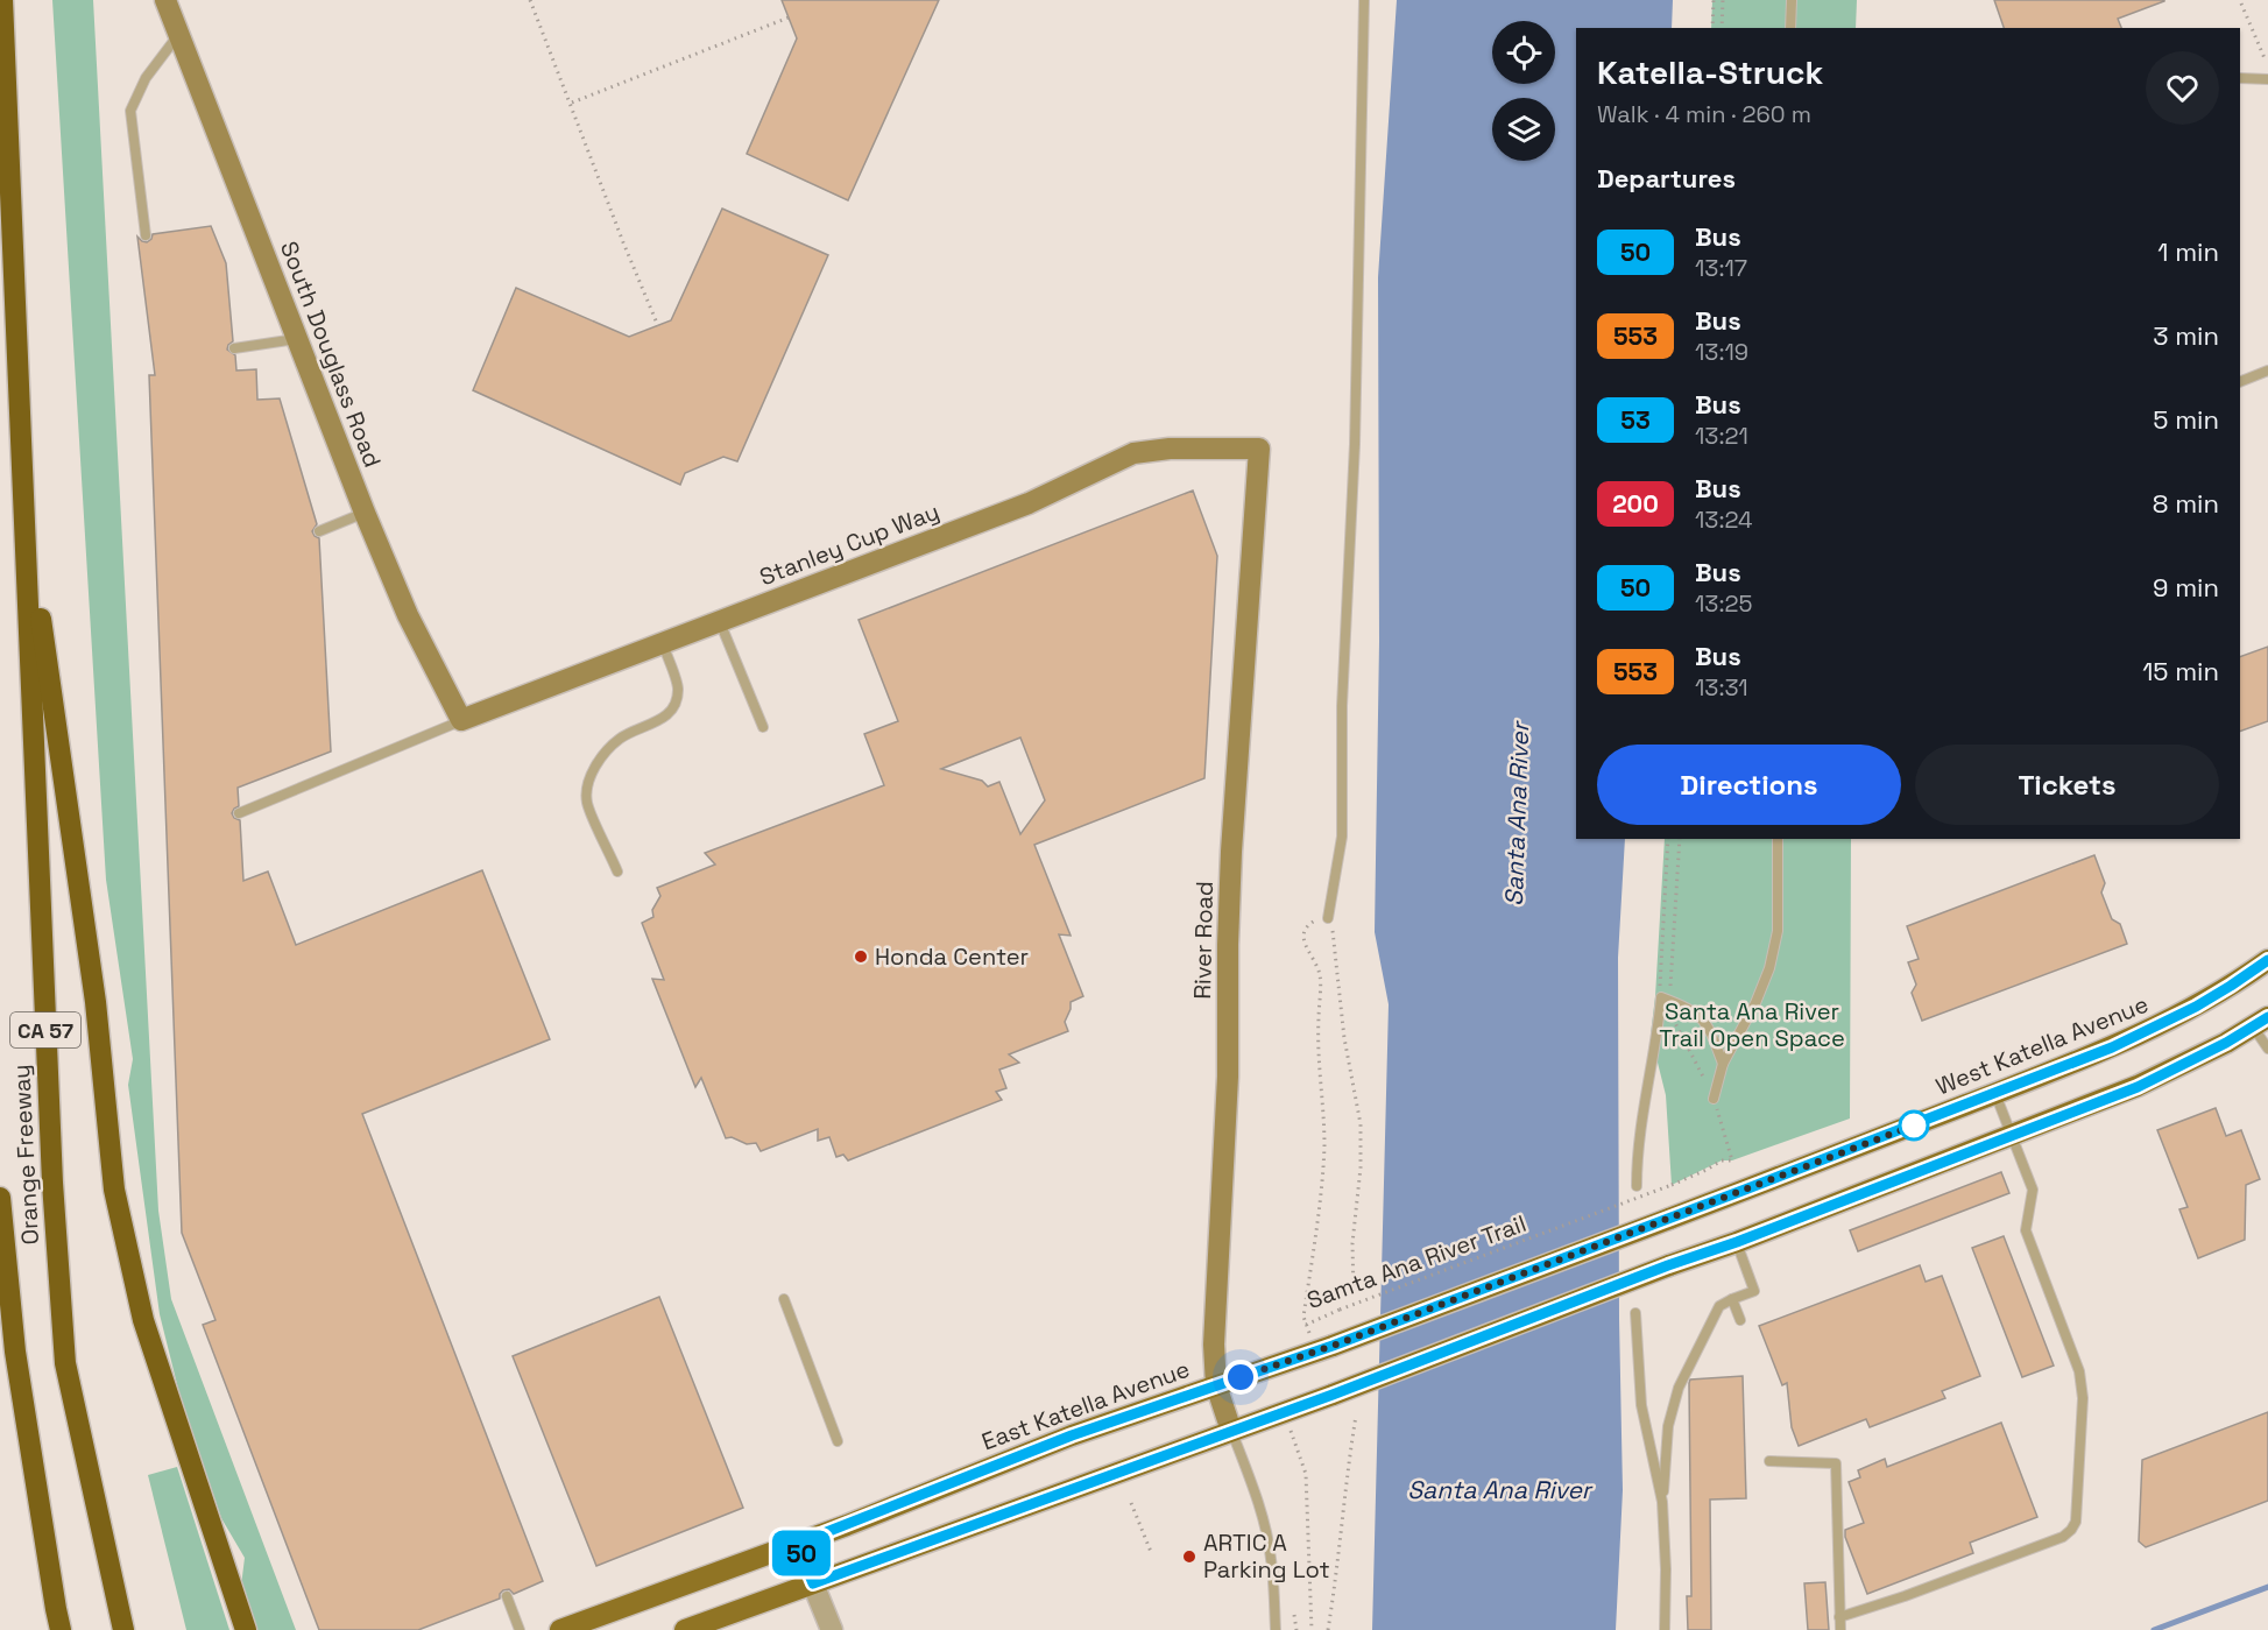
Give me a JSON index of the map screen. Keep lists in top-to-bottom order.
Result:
{
  "streets": {
    "highway": ["CA 57", "Orange Freeway"],
    "main road": [
      "South Douglass Road",
      "Stanley Cup Way",
      "River Road",
      "West Katella Avenue",
      "East Katella Avenue"
    ],
    "path": ["Samta Ana River Trail"]
  },
  "crossings": [
    ["South Douglass Road", "Stanley Cup Way"],
    ["Stanley Cup Way", "River Road"],
    ["River Road", "East Katella Avenue"],
    ["West Katella Avenue", "East Katella Avenue"]
  ],
  "water": ["Santa Ana River"],
  "parks": ["Santa Ana River Trail Open Space"],
  "places": ["Honda Center", "ARTIC A Parking Lot"],
  "lines": ["bus line 50"],
  "page": {
    "on_map": "50",
    "heading": [
      ["Katella-Struck", "Walk · 4 min · 260 m"],
      "Departures"
    ],
    "list": [
      {
        "mark": "50",
        "name": "Bus",
        "note": "13:17",
        "value": "1 min"
      },
      {
        "mark": "553",
        "name": "Bus",
        "note": "13:19",
        "value": "3 min"
      },
      {
        "mark": "53",
        "name": "Bus",
        "note": "13:21",
        "value": "5 min"
      },
      {
        "mark": "200",
        "name": "Bus",
        "note": "13:24",
        "value": "8 min"
      },
      {
        "mark": "50",
        "name": "Bus",
        "note": "13:25",
        "value": "9 min"
      },
      {
        "mark": "553",
        "name": "Bus",
        "note": "13:31",
        "value": "15 min"
      }
    ],
    "buttons": ["Directions", "Tickets"]
  }
}
